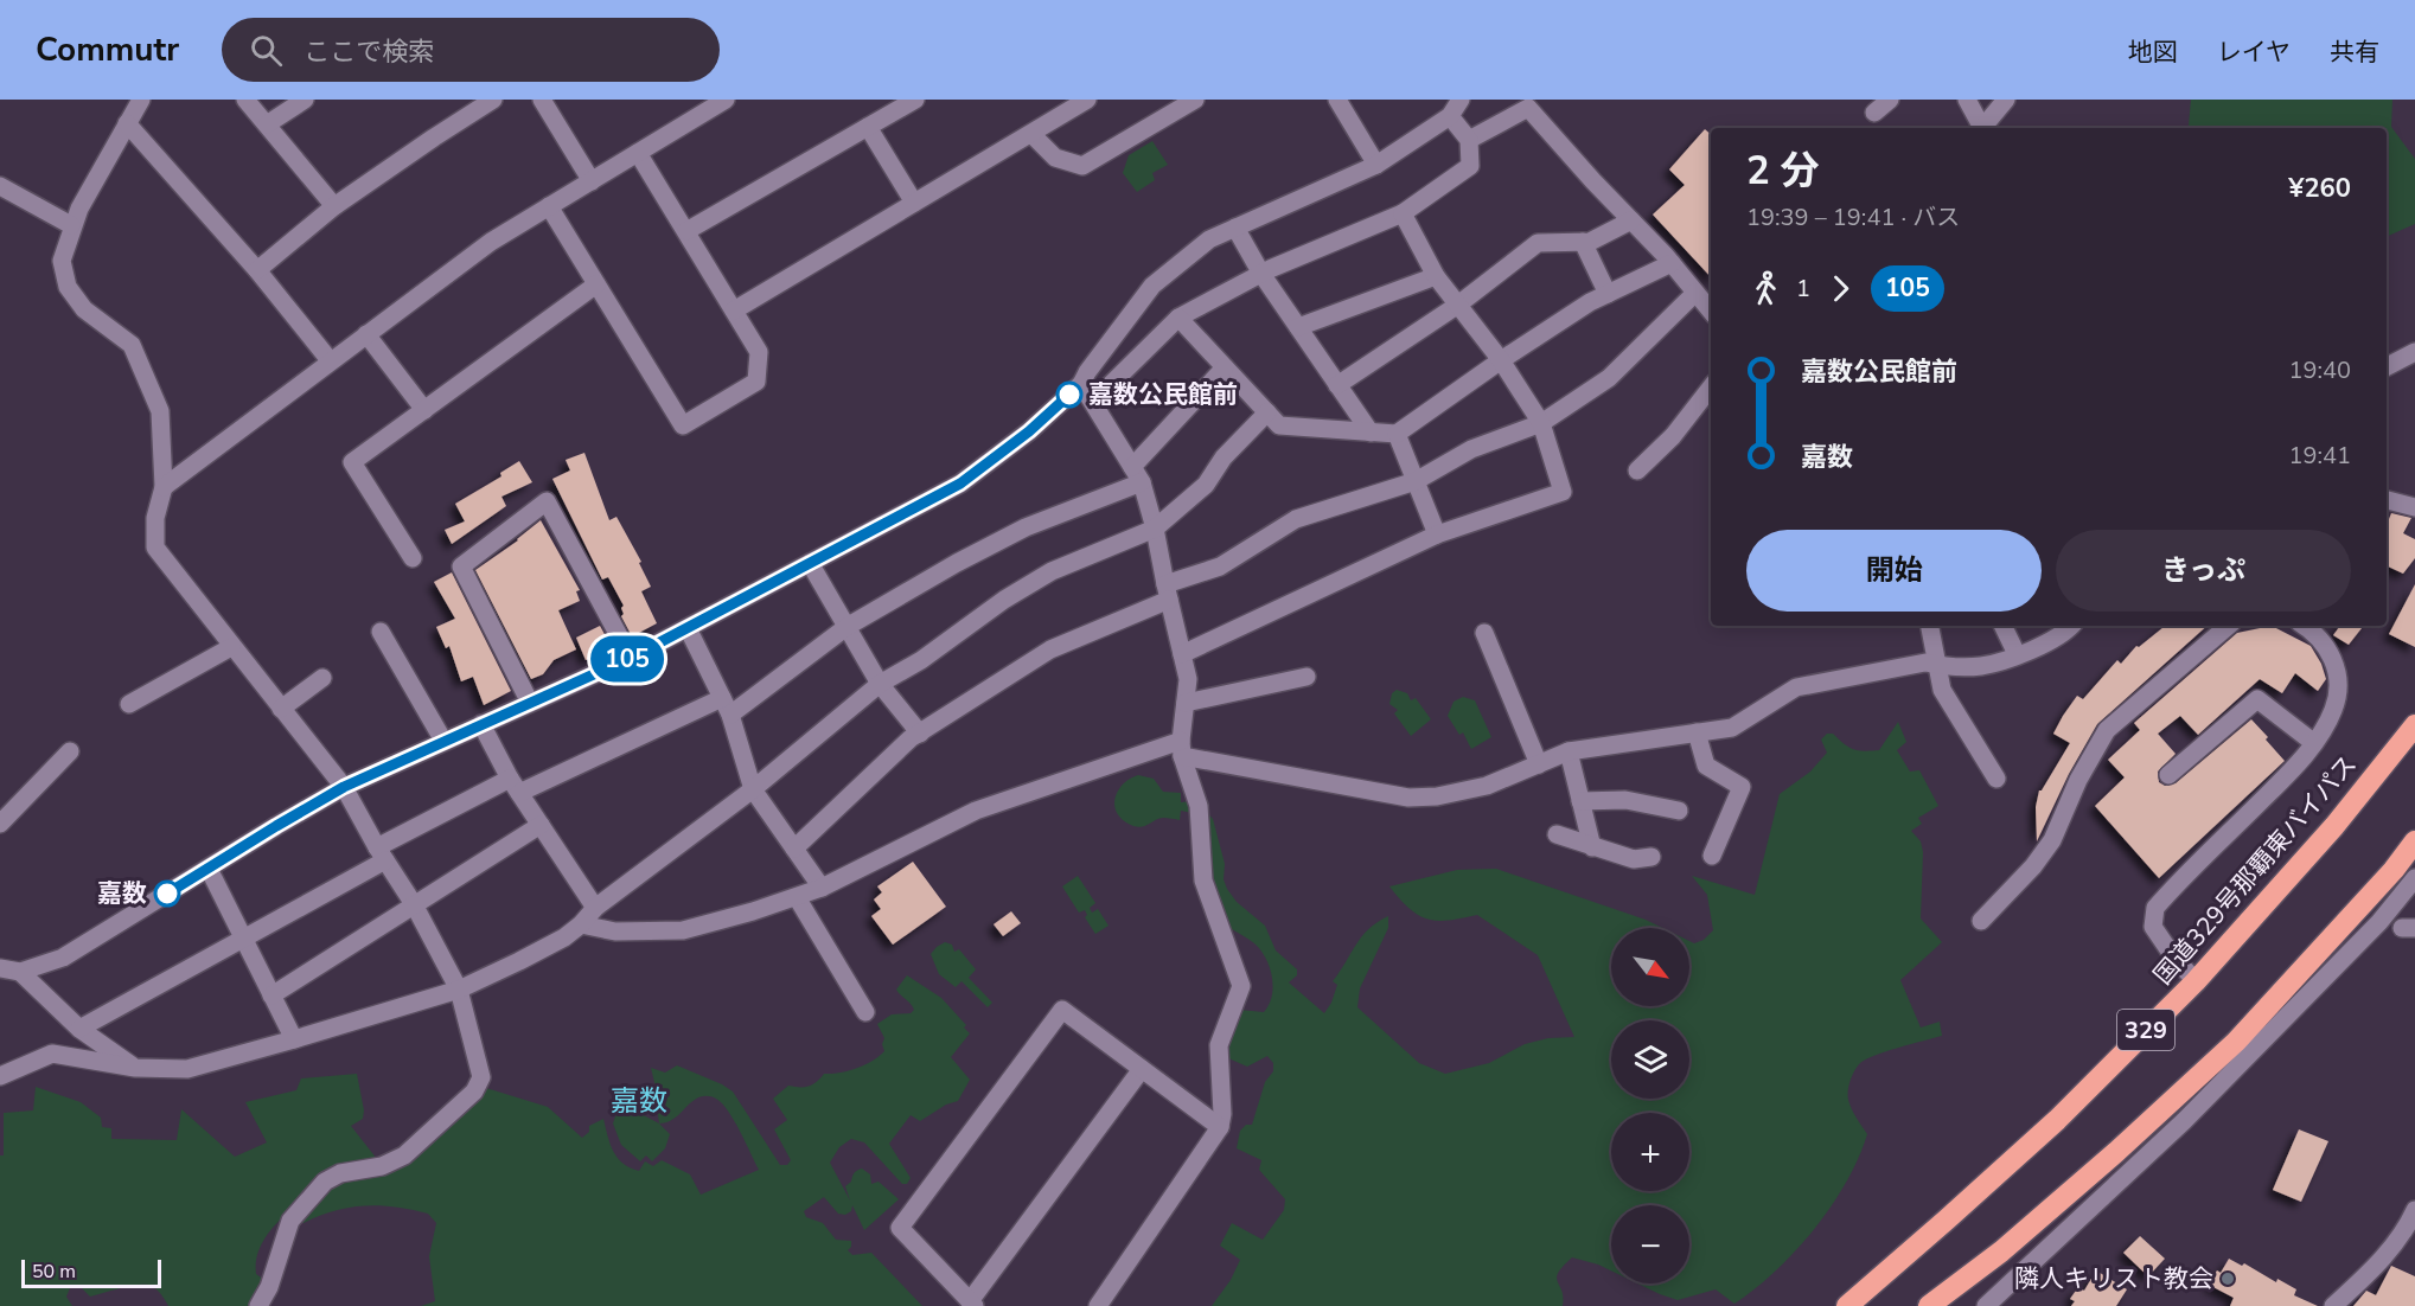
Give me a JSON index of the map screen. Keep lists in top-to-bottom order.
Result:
{
  "streets": {
    "highway": ["国道329号那覇東バイパス", "329"]
  },
  "districts": ["嘉数"],
  "places": ["嘉数公民館前", "嘉数", "隣人キリスト教会"],
  "lines": ["bus line 105"],
  "scale_bar": "50 m",
  "north": "bottom right",
  "page": {
    "header": "Commutr",
    "search": "ここで検索",
    "nav": ["地図", "レイヤ", "共有"],
    "on_map": "105",
    "heading": ["2 分", "19:39 – 19:41 · バス", "¥260"],
    "legs": ["1", "105"],
    "list": [
      {
        "name": "嘉数公民館前",
        "value": "19:40"
      },
      {
        "name": "嘉数",
        "value": "19:41"
      }
    ],
    "buttons": ["開始", "きっぷ"],
    "map_buttons": ["+", "−"],
    "scale": "50 m"
  }
}
